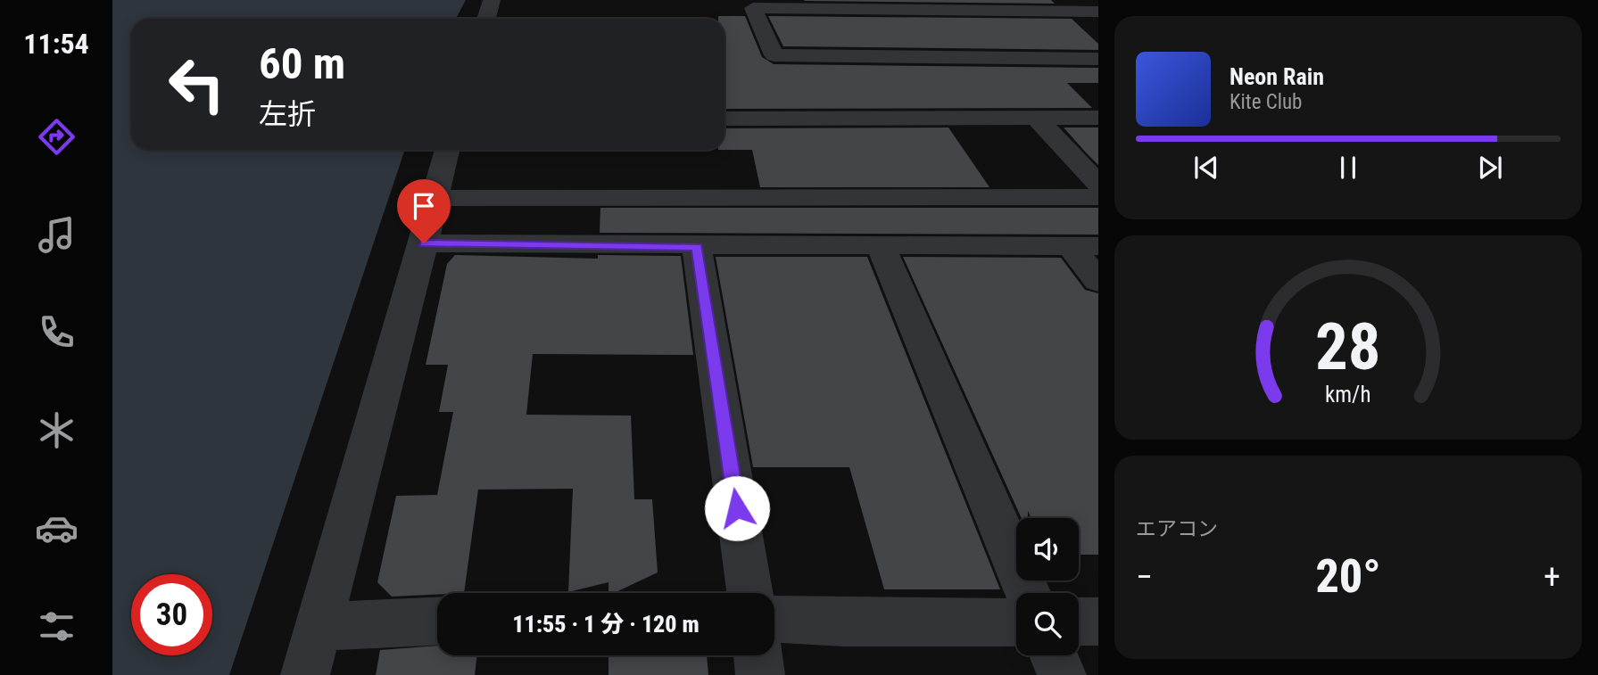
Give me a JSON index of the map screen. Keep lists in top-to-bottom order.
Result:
{
  "page": {
    "tabs": "11:54",
    "turn": ["60 m", "左折"],
    "song": ["Neon Rain", "Kite Club"],
    "tile": "エアコン",
    "heat": ["−", "20°", "+"],
    "limit": "30",
    "trip": "11:55 · 1 分 · 120 m",
    "gauge": ["28", "km/h"]
  }
}
